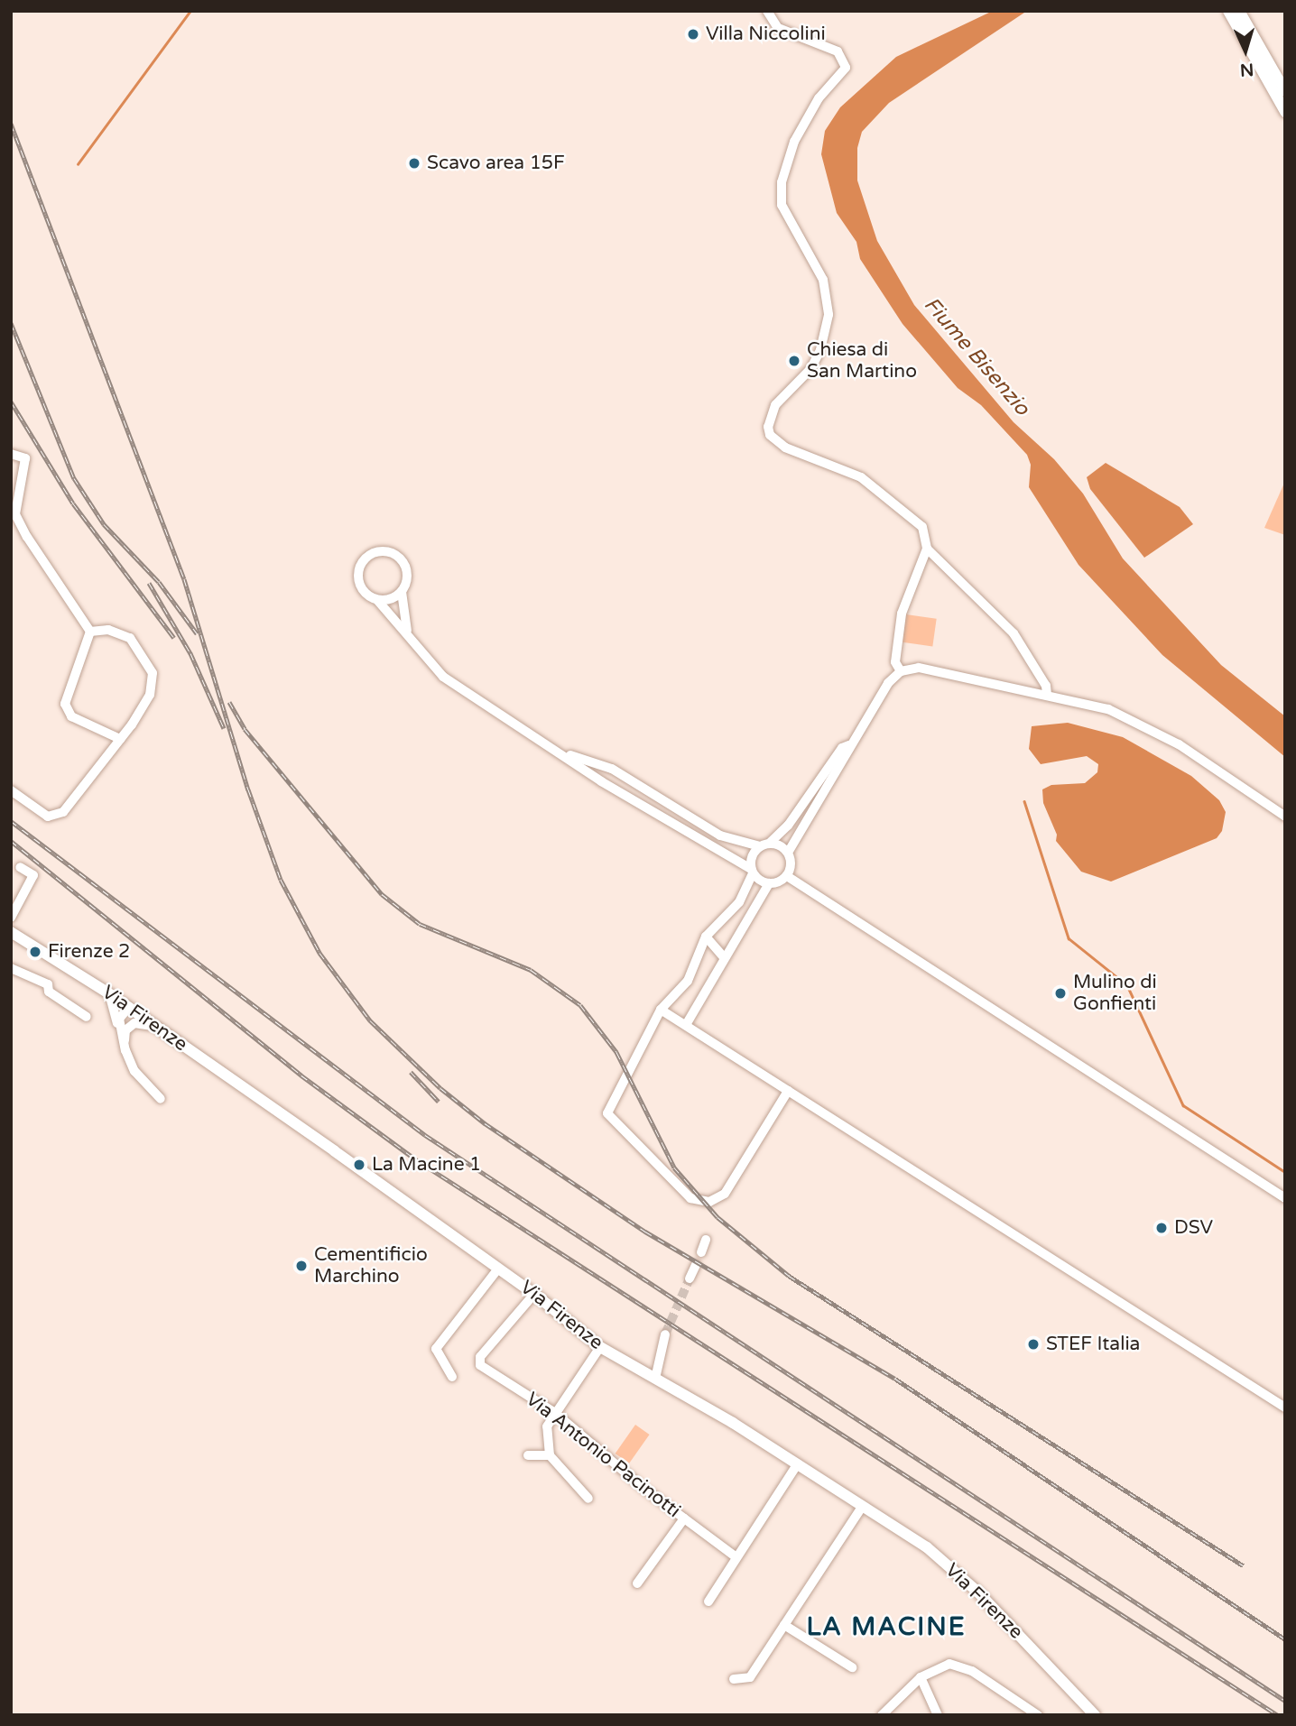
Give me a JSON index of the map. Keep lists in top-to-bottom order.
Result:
{
  "streets": {
    "main road": ["Via Firenze"],
    "street": ["Via Antonio Pacinotti"]
  },
  "crossings": [
    ["Via Firenze", "Via Antonio Pacinotti"]
  ],
  "districts": ["LA MACINE"],
  "water": ["Fiume Bisenzio"],
  "places": [
    "Villa Niccolini",
    "Scavo area 15F",
    "Chiesa di San Martino",
    "Firenze 2",
    "Mulino di Gonfienti",
    "La Macine 1",
    "DSV",
    "Cementificio Marchino",
    "STEF Italia"
  ],
  "north": "bottom"
}
